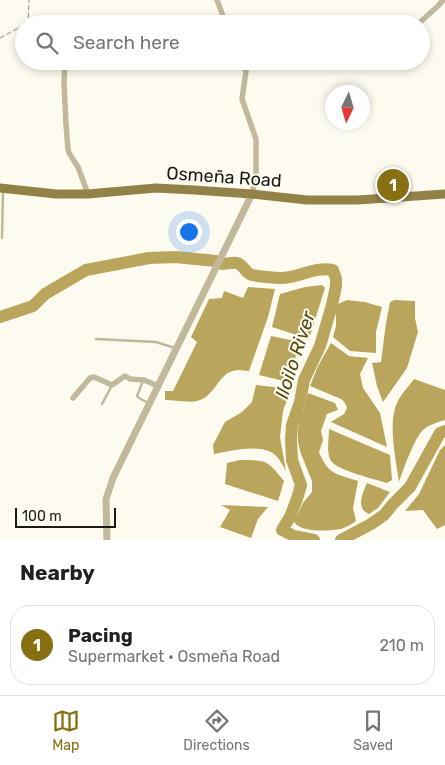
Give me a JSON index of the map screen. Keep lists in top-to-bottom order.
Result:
{
  "streets": {
    "main road": ["Osmeña Road"]
  },
  "water": ["Iloilo River"],
  "scale_bar": "100 m",
  "north": "bottom",
  "page": {
    "search": "Search here",
    "pins": "1",
    "scale": "100 m",
    "heading": "Nearby",
    "list": [
      {
        "mark": "1",
        "name": "Pacing",
        "note": "Supermarket · Osmeña Road",
        "value": "210 m"
      }
    ],
    "nav": ["Map", "Directions", "Saved"]
  }
}
